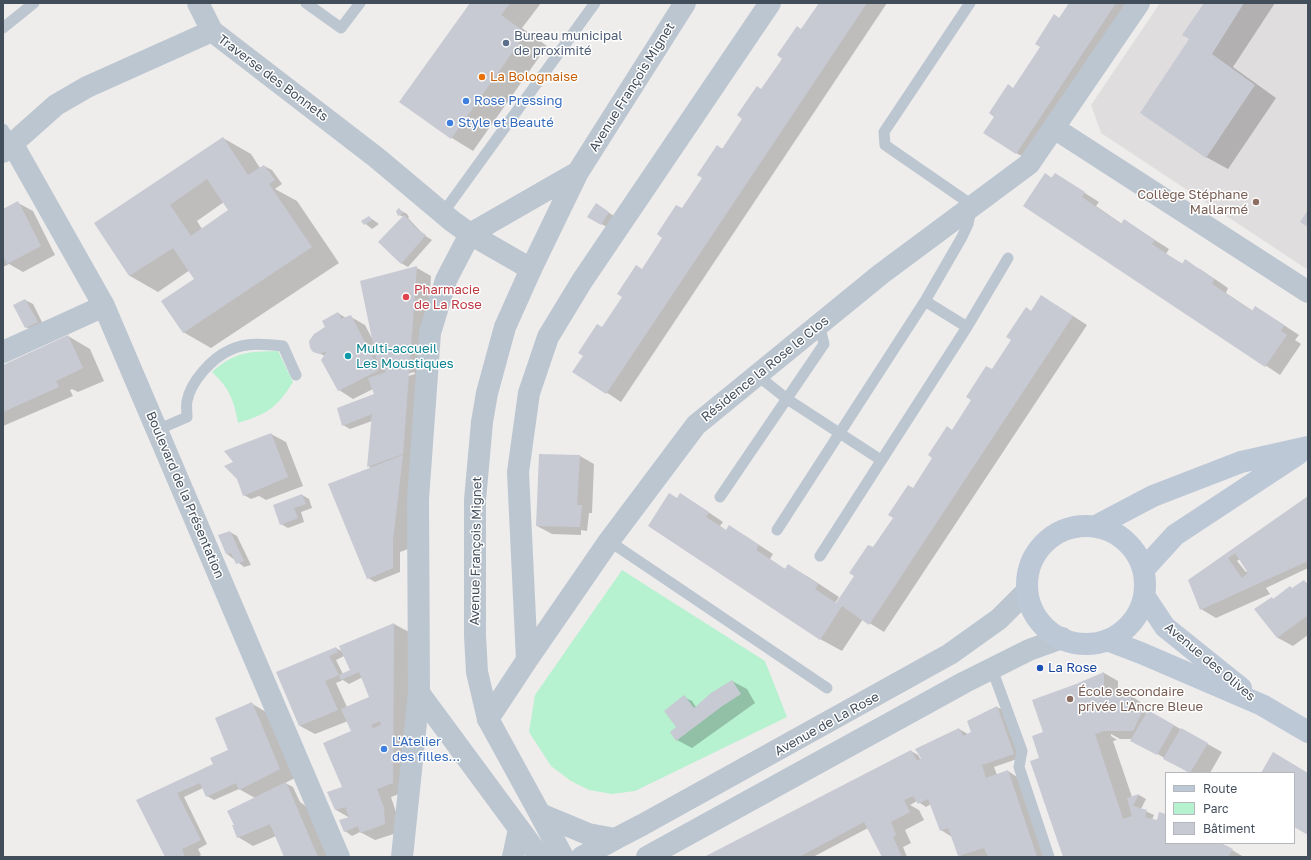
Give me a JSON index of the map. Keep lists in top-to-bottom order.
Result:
{
  "streets": {
    "main road": ["Avenue des Olives"],
    "street": [
      "Traverse des Bonnets",
      "Avenue François Mignet",
      "Résidence la Rose le Clos",
      "Boulevard de la Présentation",
      "Avenue de La Rose"
    ]
  },
  "crossings": [
    ["Traverse des Bonnets", "Avenue François Mignet"],
    ["Traverse des Bonnets", "Boulevard de la Présentation"],
    ["Avenue François Mignet", "Résidence la Rose le Clos"],
    ["Avenue des Olives", "Avenue de La Rose"]
  ],
  "places": [
    "Bureau municipal de proximité",
    "La Bolognaise",
    "Rose Pressing",
    "Style et Beauté",
    "Collège Stéphane Mallarmé",
    "Pharmacie de La Rose",
    "Multi-accueil Les Moustiques",
    "La Rose",
    "École secondaire privée L'Ancre Bleue",
    "L'Atelier des filles..."
  ],
  "legend": ["Route", "Parc", "Bâtiment"]
}
